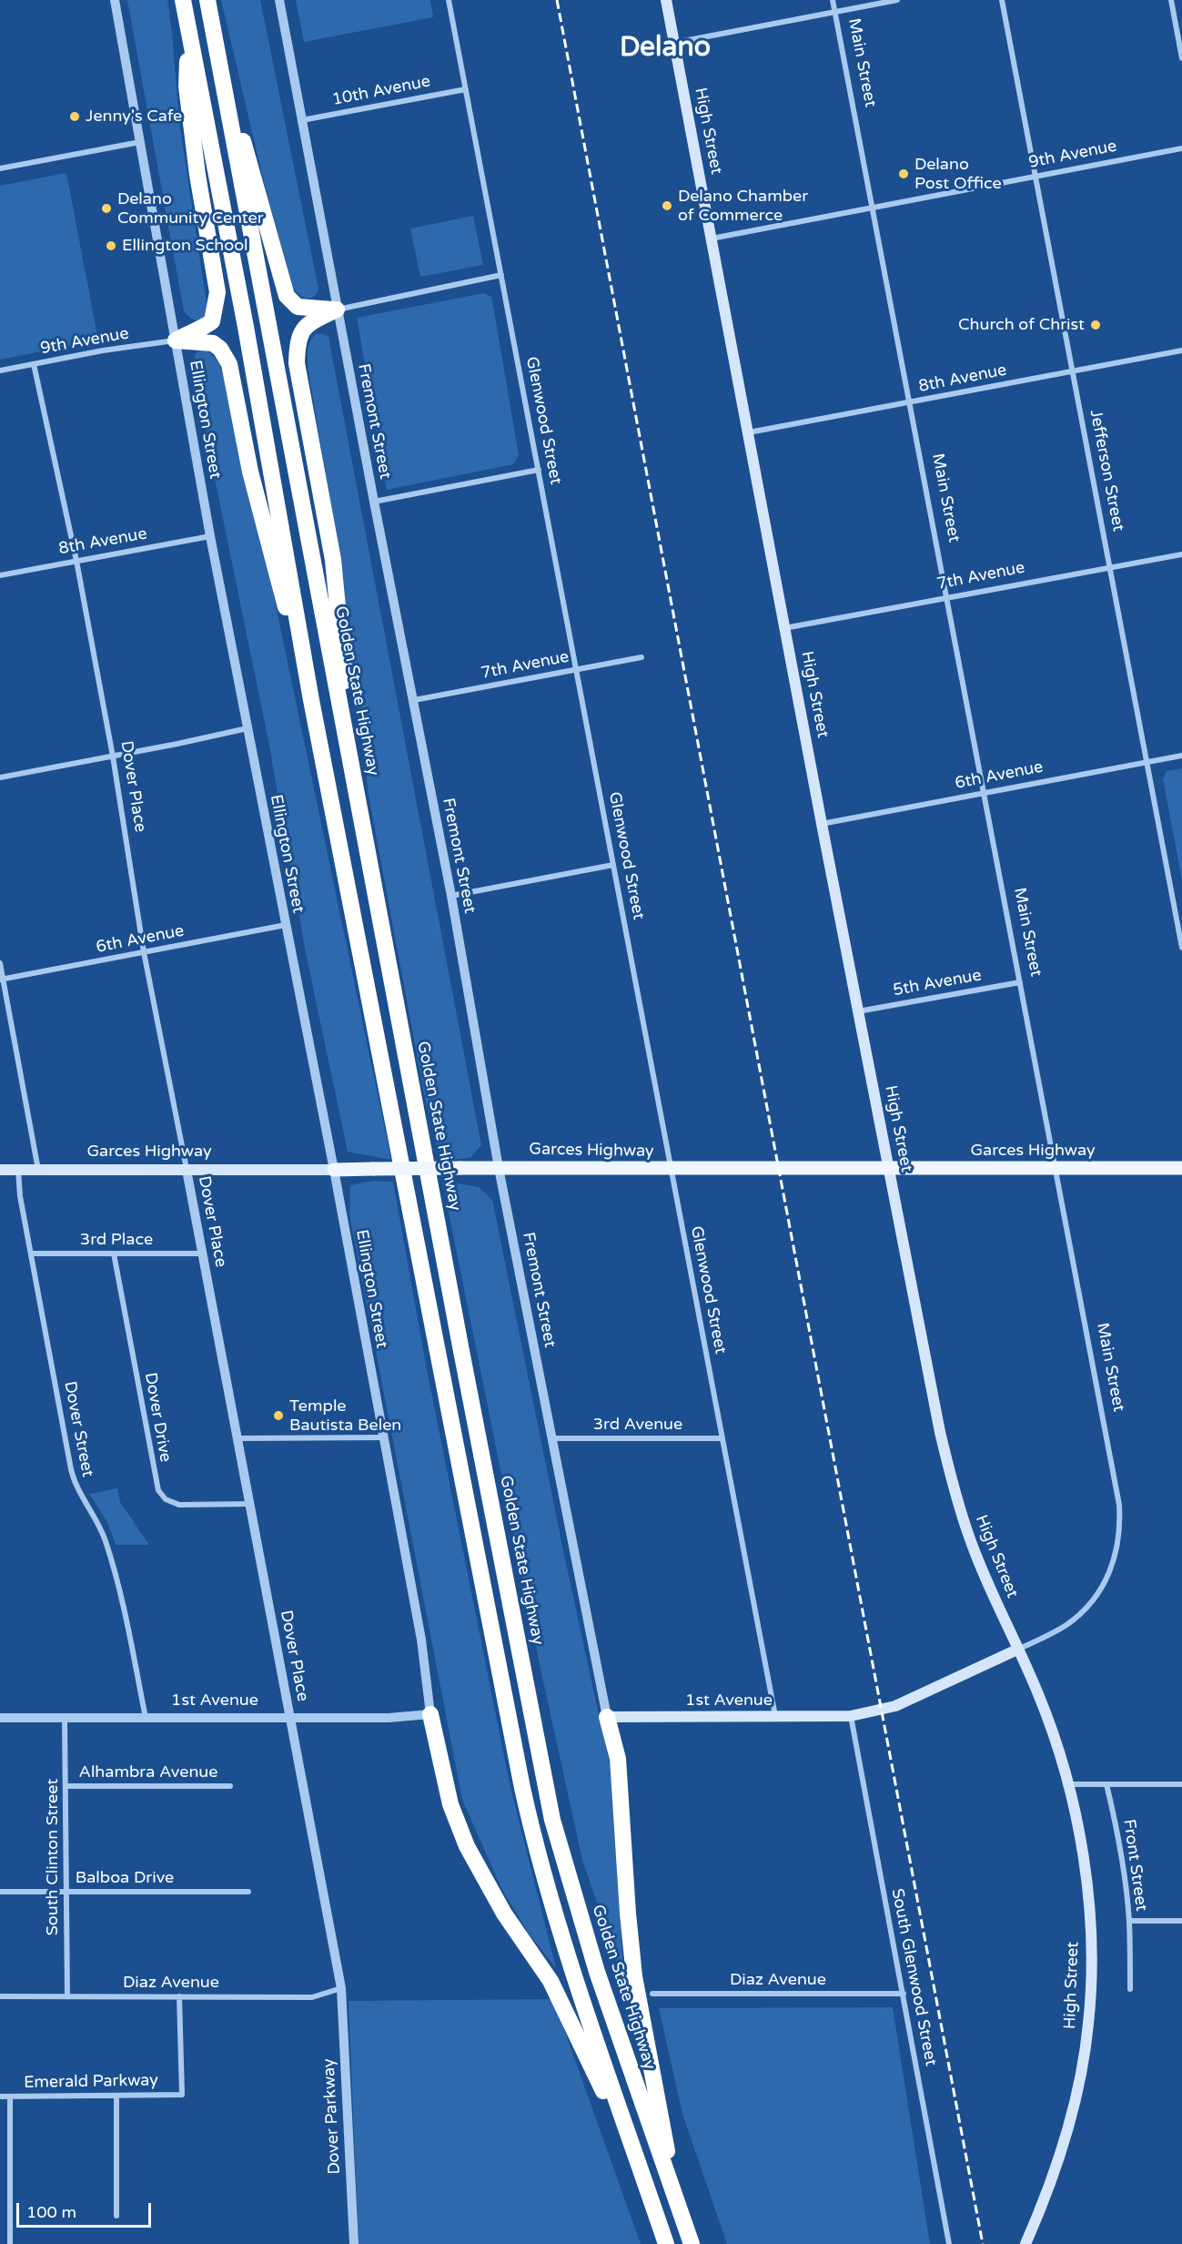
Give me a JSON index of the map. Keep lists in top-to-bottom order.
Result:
{
  "streets": {
    "highway": ["Golden State Highway"],
    "main road": [
      "Main Street",
      "High Street",
      "Garces Highway",
      "1st Avenue"
    ],
    "street": [
      "10th Avenue",
      "9th Avenue",
      "8th Avenue",
      "Ellington Street",
      "Glenwood Street",
      "Fremont Street",
      "Jefferson Street",
      "7th Avenue",
      "6th Avenue",
      "Dover Place",
      "5th Avenue",
      "3rd Place",
      "Dover Drive",
      "3rd Avenue",
      "Dover Street",
      "Alhambra Avenue",
      "South Clinton Street",
      "Front Street",
      "Balboa Drive",
      "South Glenwood Street",
      "Diaz Avenue",
      "Emerald Parkway",
      "Dover Parkway"
    ]
  },
  "crossings": [
    ["Main Street", "High Street"],
    ["Main Street", "9th Avenue"],
    ["Main Street", "8th Avenue"],
    ["Main Street", "7th Avenue"],
    ["Main Street", "6th Avenue"],
    ["Main Street", "5th Avenue"],
    ["Main Street", "Garces Highway"],
    ["Main Street", "1st Avenue"],
    ["Main Street", "South Glenwood Street"],
    ["10th Avenue", "Glenwood Street"],
    ["10th Avenue", "Fremont Street"],
    ["High Street", "9th Avenue"],
    ["High Street", "8th Avenue"],
    ["High Street", "7th Avenue"],
    ["High Street", "6th Avenue"],
    ["High Street", "5th Avenue"],
    ["High Street", "Garces Highway"],
    ["9th Avenue", "Ellington Street"],
    ["9th Avenue", "Jefferson Street"],
    ["9th Avenue", "Dover Place"],
    ["8th Avenue", "Ellington Street"],
    ["8th Avenue", "Jefferson Street"],
    ["8th Avenue", "Dover Place"],
    ["Ellington Street", "6th Avenue"],
    ["Ellington Street", "Garces Highway"],
    ["Ellington Street", "1st Avenue"],
    ["Glenwood Street", "7th Avenue"],
    ["Glenwood Street", "Garces Highway"],
    ["Glenwood Street", "3rd Avenue"],
    ["Glenwood Street", "1st Avenue"],
    ["Fremont Street", "7th Avenue"],
    ["Fremont Street", "Garces Highway"],
    ["Fremont Street", "3rd Avenue"],
    ["Fremont Street", "1st Avenue"],
    ["Jefferson Street", "7th Avenue"],
    ["Jefferson Street", "6th Avenue"],
    ["6th Avenue", "Dover Place"],
    ["Dover Place", "Garces Highway"],
    ["Dover Place", "3rd Place"],
    ["Dover Place", "Dover Drive"],
    ["Dover Place", "1st Avenue"],
    ["Dover Place", "Diaz Avenue"],
    ["Dover Place", "Dover Parkway"],
    ["Garces Highway", "Dover Street"],
    ["3rd Place", "Dover Drive"],
    ["3rd Place", "Dover Street"],
    ["Dover Street", "1st Avenue"],
    ["1st Avenue", "South Clinton Street"],
    ["1st Avenue", "South Glenwood Street"],
    ["Alhambra Avenue", "South Clinton Street"],
    ["South Clinton Street", "Balboa Drive"],
    ["South Clinton Street", "Diaz Avenue"],
    ["South Glenwood Street", "Diaz Avenue"],
    ["Diaz Avenue", "Emerald Parkway"],
    ["Diaz Avenue", "Dover Parkway"]
  ],
  "districts": ["Delano"],
  "places": [
    "Jenny's Cafe",
    "Delano Post Office",
    "Delano Chamber of Commerce",
    "Delano Community Center",
    "Ellington School",
    "Church of Christ",
    "Temple Bautista Belen"
  ],
  "scale_bar": "100 m"
}
